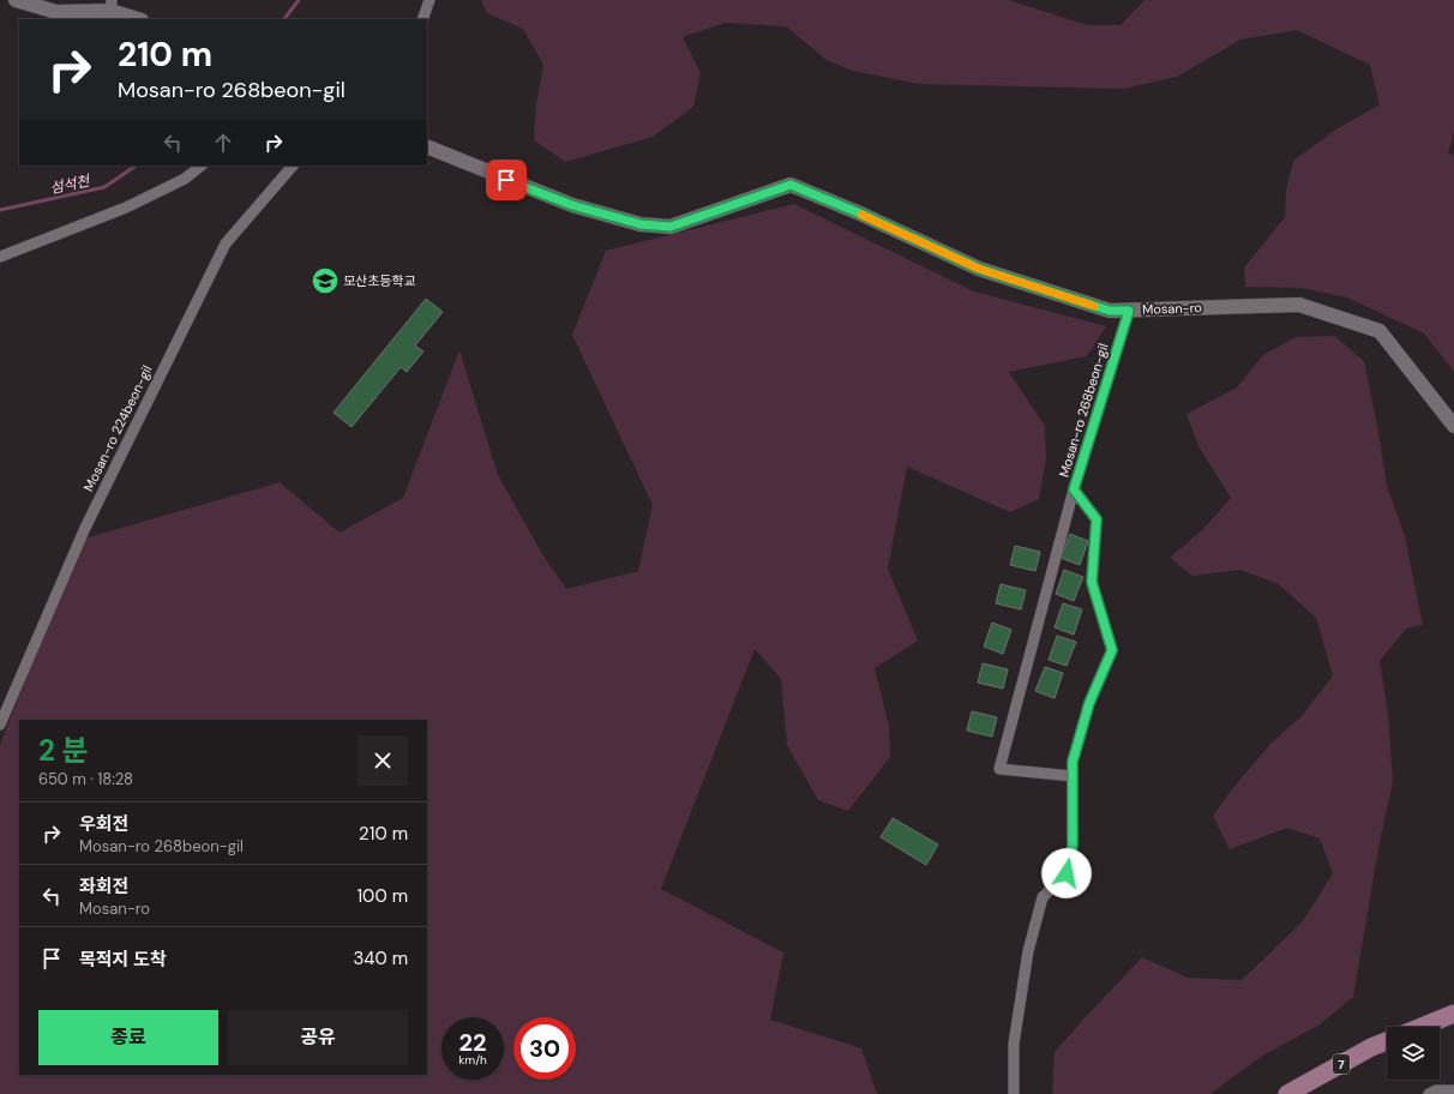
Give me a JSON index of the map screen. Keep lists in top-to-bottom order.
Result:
{
  "streets": {
    "main road": ["7"],
    "street": ["Mosan-ro", "Mosan-ro 268beon-gil", "Mosan-ro 224beon-gil"]
  },
  "crossings": [
    ["Mosan-ro", "Mosan-ro 268beon-gil"]
  ],
  "water": ["섬석천"],
  "places": {
    "school or university": ["모산초등학교"]
  },
  "page": {
    "turn": ["210 m", "Mosan-ro 268beon-gil"],
    "heading": ["2 분", "650 m · 18:28"],
    "list": [
      {
        "name": "우회전",
        "note": "Mosan-ro 268beon-gil",
        "value": "210 m"
      },
      {
        "name": "좌회전",
        "note": "Mosan-ro",
        "value": "100 m"
      },
      {
        "name": "목적지 도착",
        "value": "340 m"
      }
    ],
    "buttons": ["종료", "공유"],
    "speed": "22 km/h",
    "limit": "30"
  }
}
